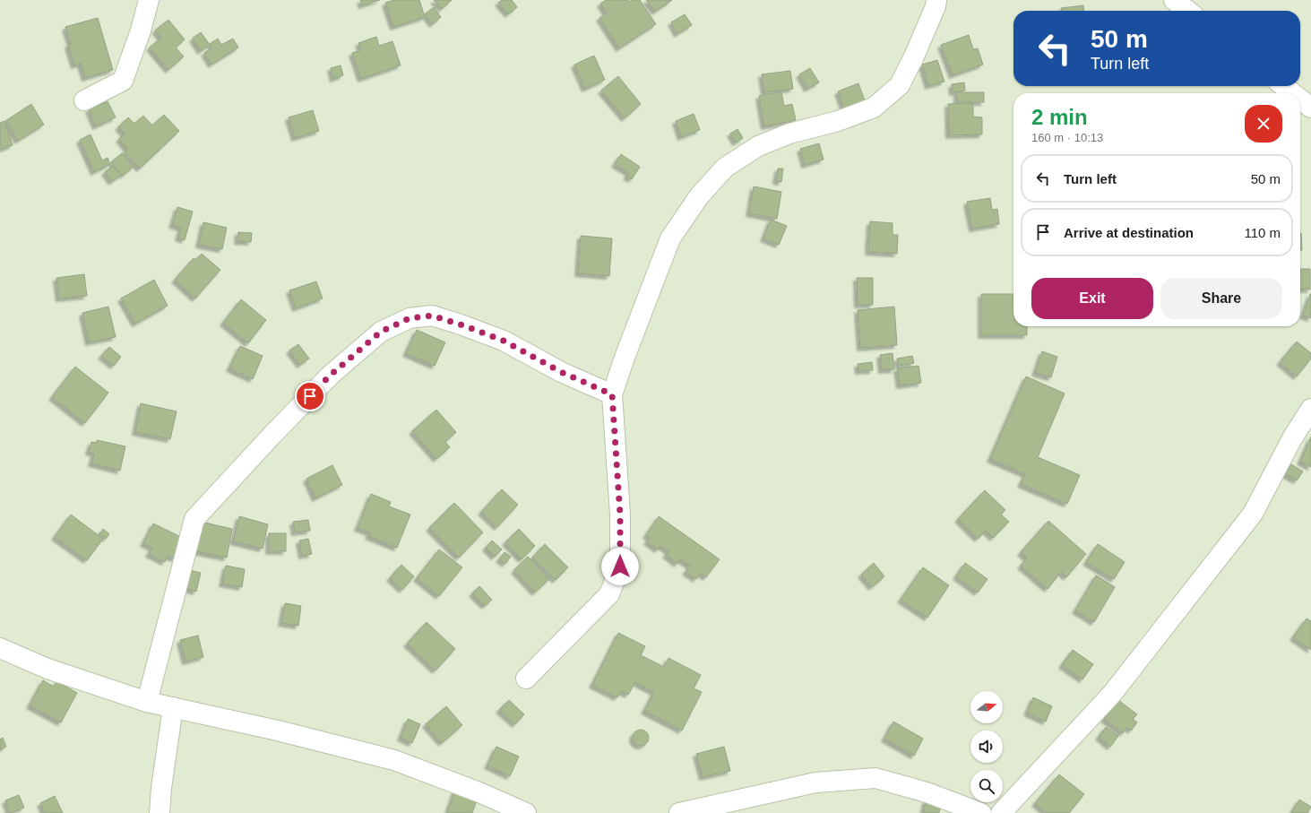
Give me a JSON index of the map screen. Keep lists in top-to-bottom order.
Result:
{
  "north": "right",
  "page": {
    "turn": ["50 m", "Turn left"],
    "heading": ["2 min", "160 m · 10:13"],
    "list": [
      {
        "name": "Turn left",
        "value": "50 m"
      },
      {
        "name": "Arrive at destination",
        "value": "110 m"
      }
    ],
    "buttons": ["Exit", "Share"]
  }
}
